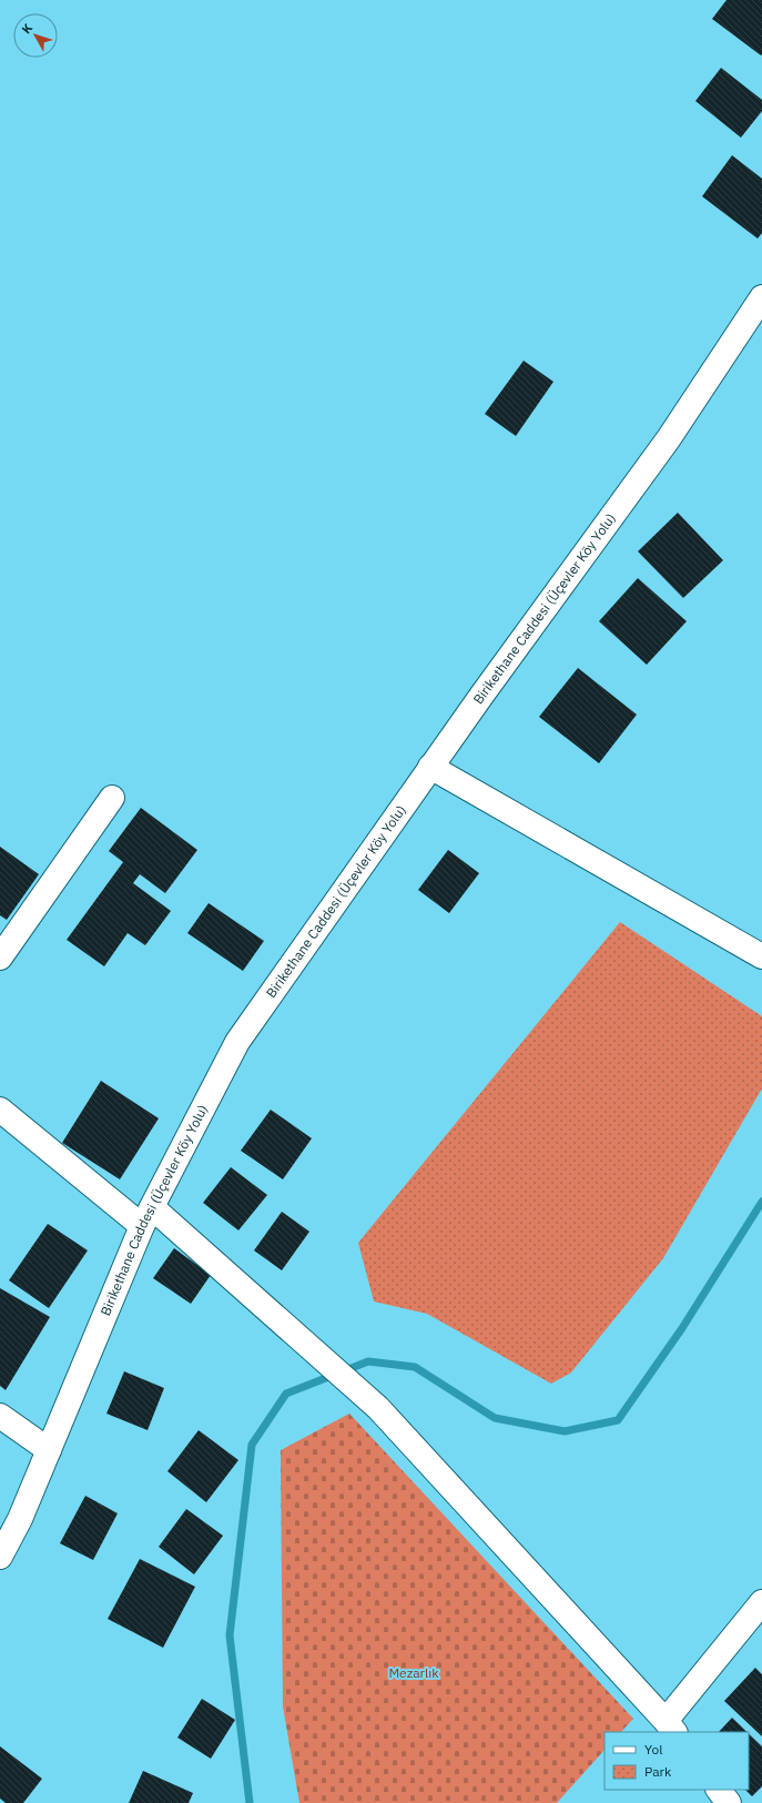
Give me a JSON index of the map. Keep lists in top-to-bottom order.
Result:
{
  "streets": {
    "street": ["Birikethane Caddesi (Üçevler Köy Yolu)"]
  },
  "parks": ["Mezarlık"],
  "legend": ["Yol", "Park"],
  "north": "top left"
}
